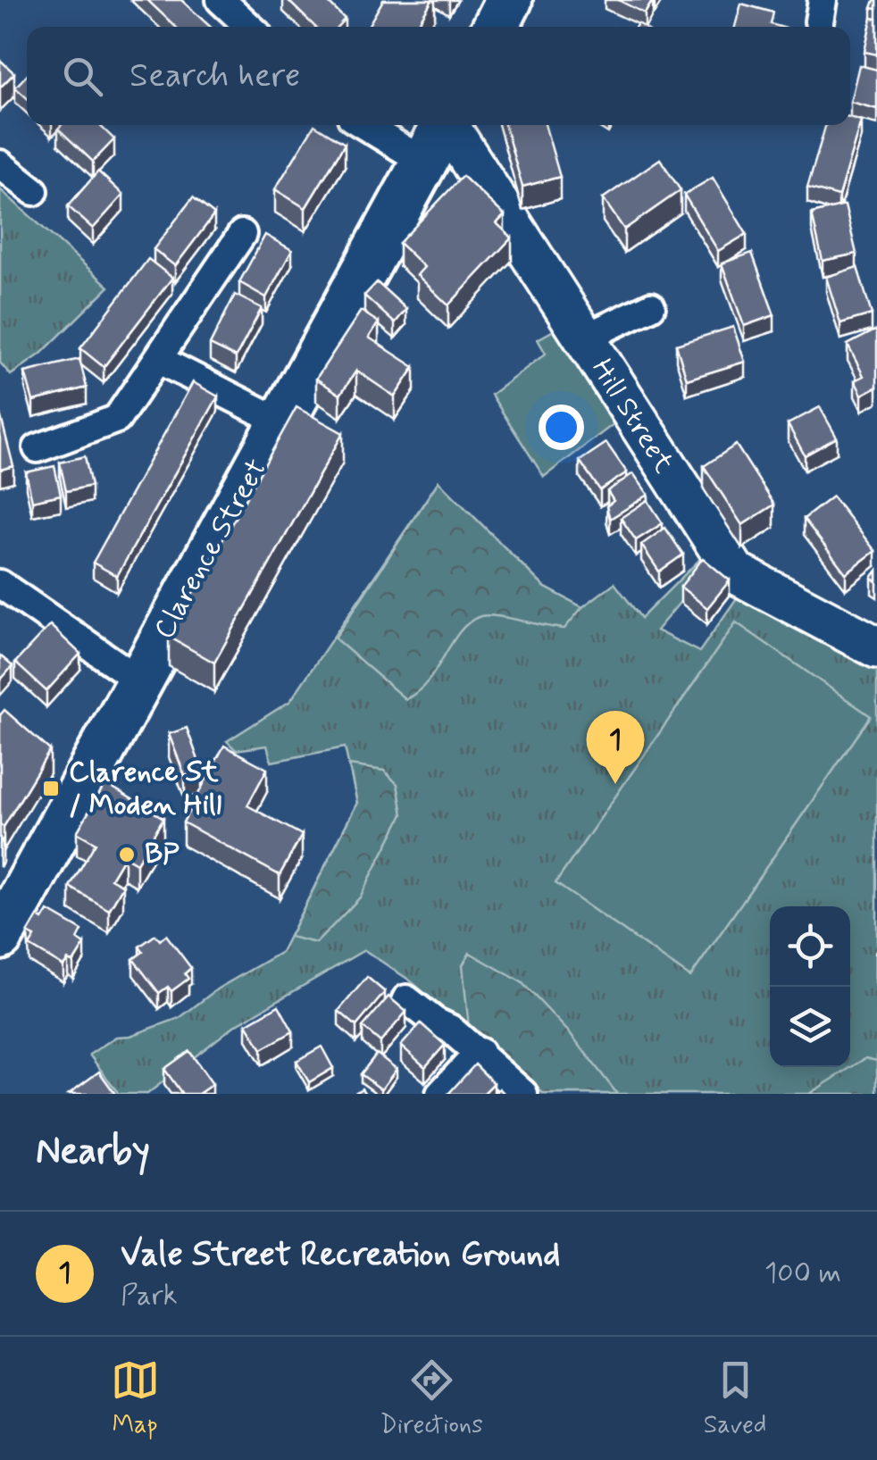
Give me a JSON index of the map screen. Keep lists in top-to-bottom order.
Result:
{
  "streets": {
    "main road": ["Clarence Street"],
    "street": ["Hill Street"]
  },
  "places": {
    "transit": ["Clarence St / Moden Hill"],
    "other": ["BP"]
  },
  "page": {
    "search": "Search here",
    "pins": "1",
    "heading": "Nearby",
    "list": [
      {
        "mark": "1",
        "name": "Vale Street Recreation Ground",
        "note": "Park",
        "value": "100 m"
      }
    ],
    "nav": ["Map", "Directions", "Saved"]
  }
}
